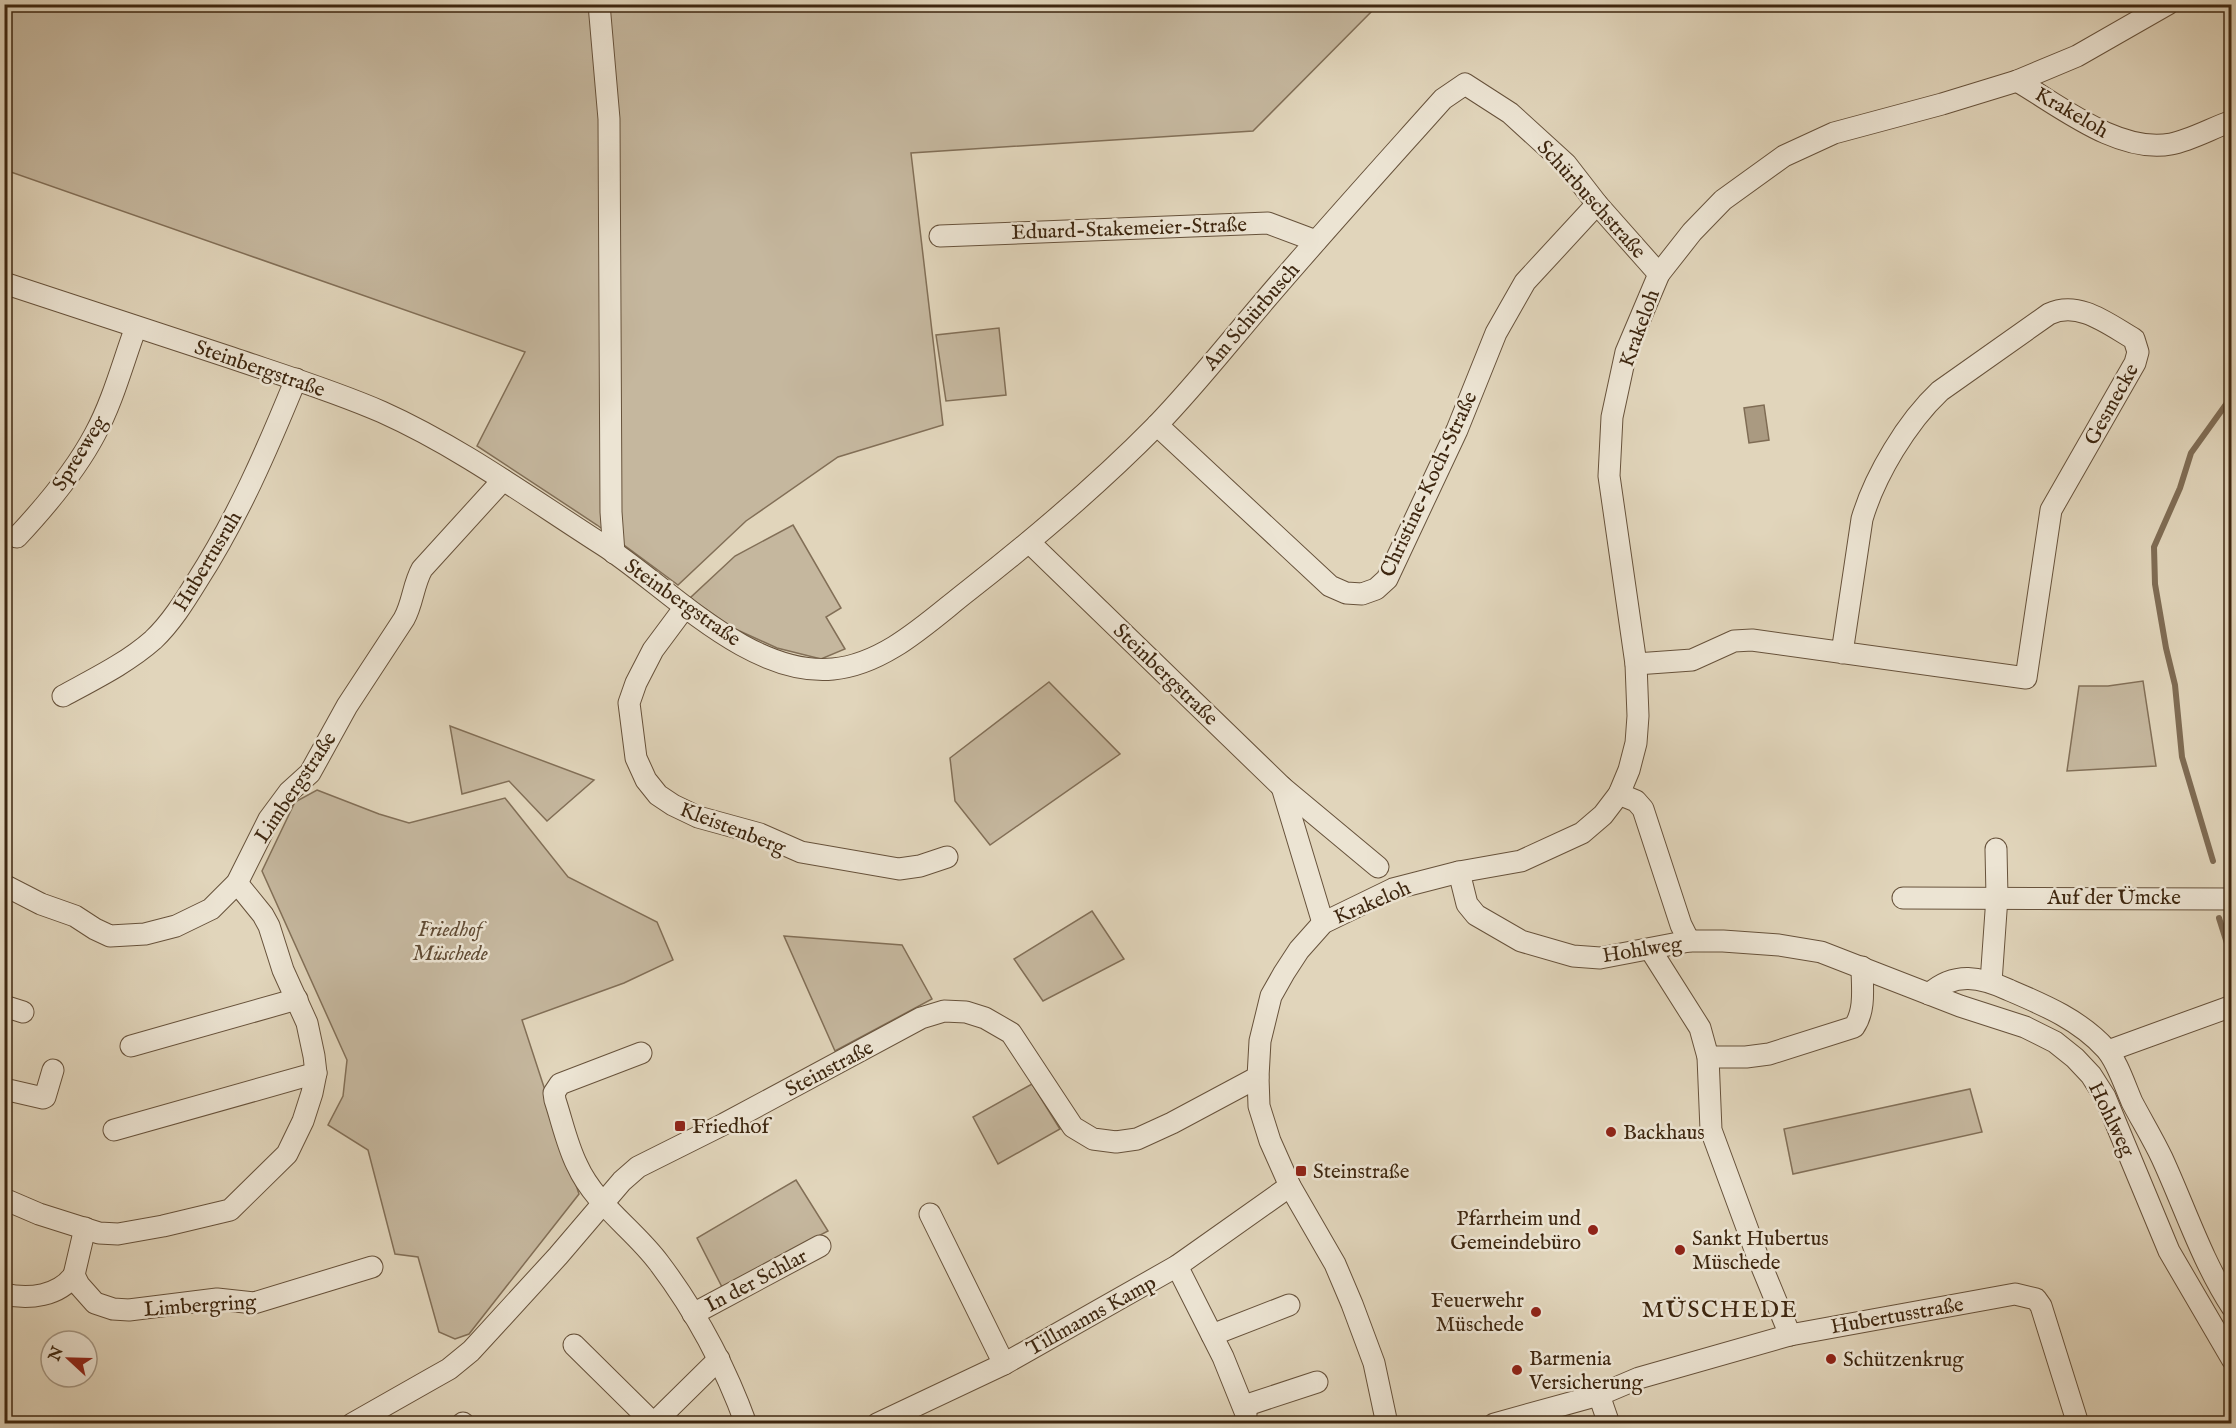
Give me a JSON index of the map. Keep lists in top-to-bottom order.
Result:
{
  "streets": {
    "street": [
      "Krakeloh",
      "Schürbuschstraße",
      "Eduard-Stakemeier-Straße",
      "Am Schürbusch",
      "Steinbergstraße",
      "Gesmecke",
      "Spreeweg",
      "Christine-Koch-Straße",
      "Hubertusruh",
      "Limbergstraße",
      "Kleistenberg",
      "Auf der Ümcke",
      "Hohlweg",
      "Steinstraße",
      "In der Schlar",
      "Limbergring",
      "Tillmanns Kamp",
      "Hubertusstraße"
    ]
  },
  "crossings": [
    ["Krakeloh", "Schürbuschstraße"],
    ["Krakeloh", "Steinbergstraße"],
    ["Krakeloh", "Gesmecke"],
    ["Krakeloh", "Hohlweg"],
    ["Krakeloh", "Steinstraße"],
    ["Krakeloh", "Tillmanns Kamp"],
    ["Schürbuschstraße", "Am Schürbusch"],
    ["Schürbuschstraße", "Christine-Koch-Straße"],
    ["Eduard-Stakemeier-Straße", "Am Schürbusch"],
    ["Am Schürbusch", "Steinbergstraße"],
    ["Am Schürbusch", "Christine-Koch-Straße"],
    ["Steinbergstraße", "Spreeweg"],
    ["Steinbergstraße", "Hubertusruh"],
    ["Steinbergstraße", "Limbergstraße"],
    ["Steinbergstraße", "Kleistenberg"],
    ["Steinstraße", "In der Schlar"]
  ],
  "districts": ["MÜSCHEDE"],
  "parks": ["Friedhof Müschede"],
  "places": {
    "transit": ["Friedhof", "Steinstraße"],
    "other": [
      "Backhaus",
      "Pfarrheim und Gemeindebüro",
      "Sankt Hubertus Müschede",
      "Feuerwehr Müschede",
      "Schützenkrug",
      "Barmenia Versicherung"
    ]
  },
  "north": "left"
}
